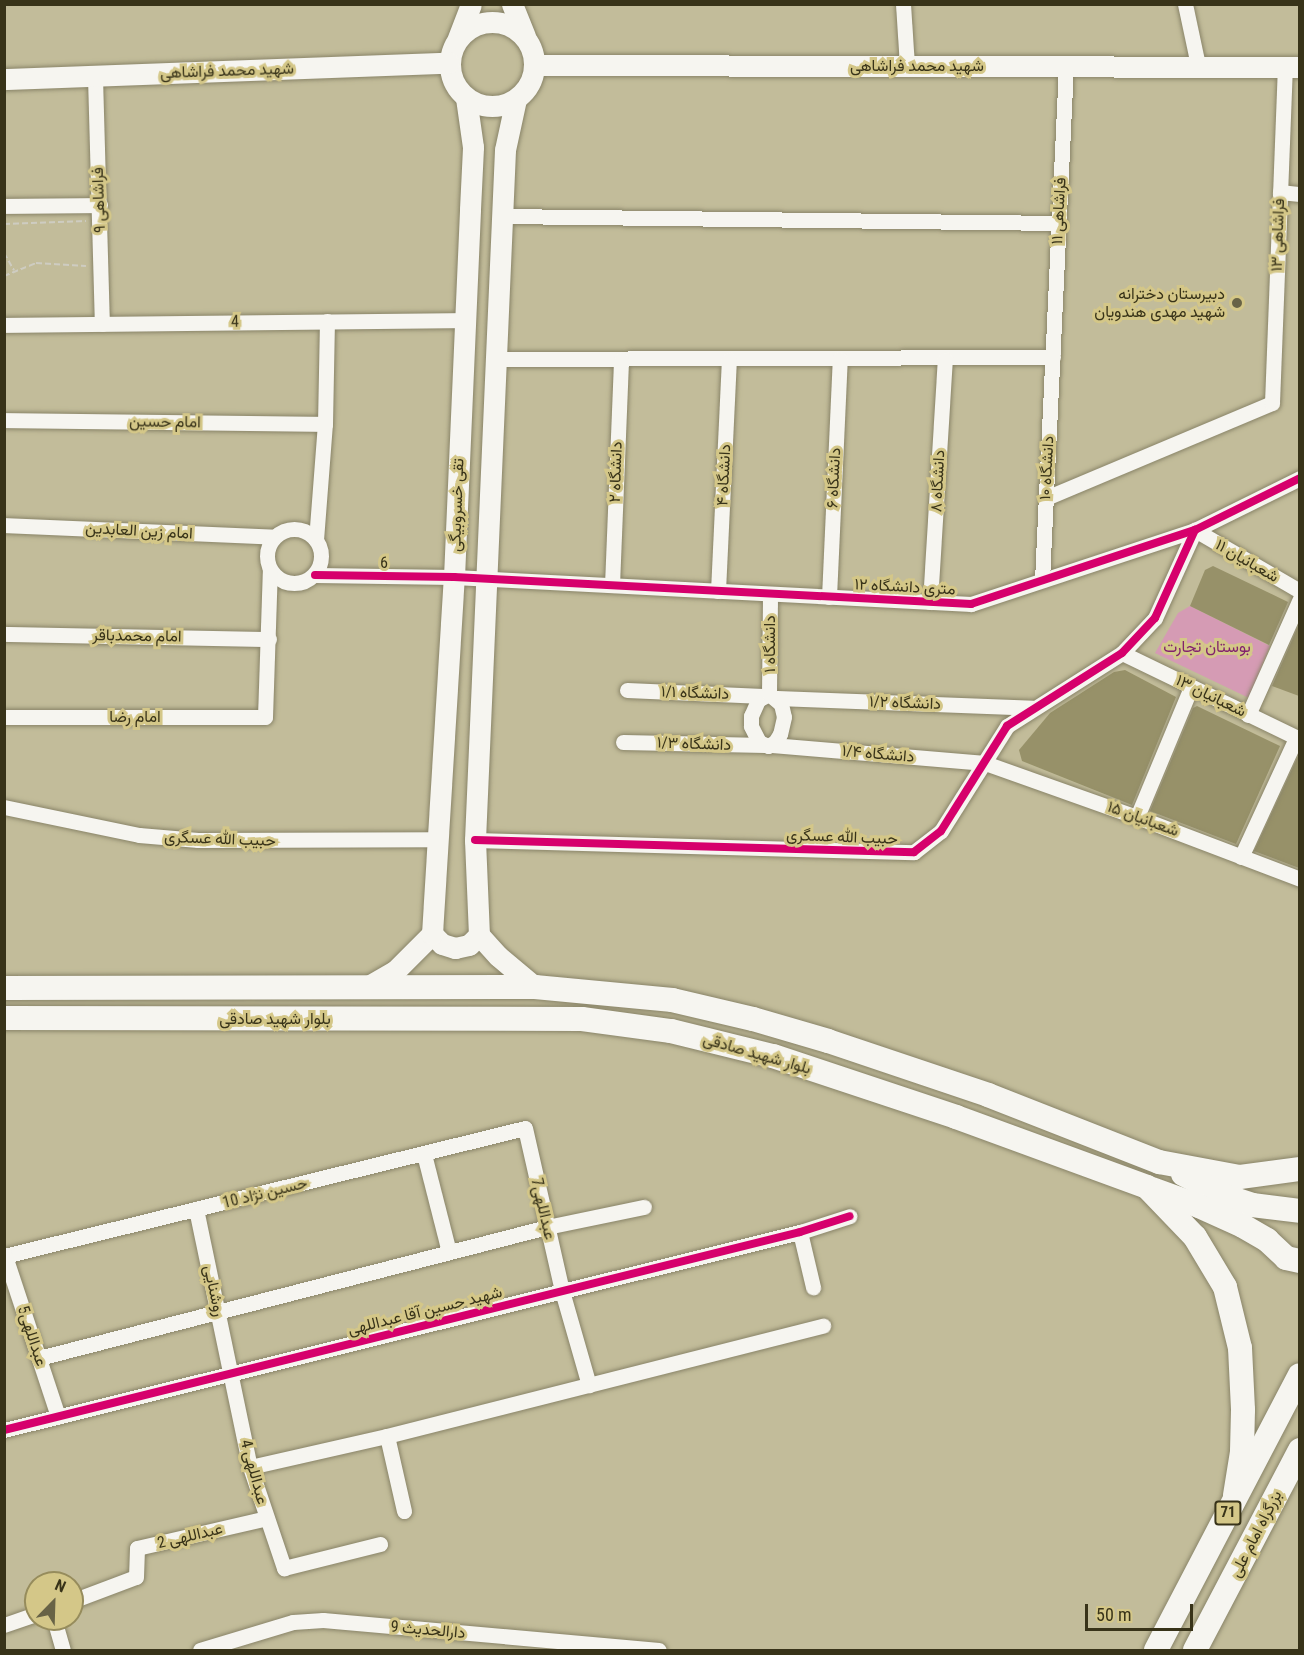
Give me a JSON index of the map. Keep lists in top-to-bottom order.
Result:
{
  "streets": {
    "main road": [
      "شهید محمد فراشاهی",
      "تقی خسروبیگی",
      "بلوار شهید صادقی",
      "71",
      "بزرگراه امام علی"
    ],
    "street": [
      "فراشاهی ۹",
      "فراشاهی ۱۱",
      "فراشاهی ۱۳",
      "4",
      "امام حسین",
      "دانشگاه ۱۰",
      "دانشگاه ۲",
      "دانشگاه ۴",
      "دانشگاه ۶",
      "دانشگاه ۸",
      "امام زین العابدین",
      "شعبانیان ۱۱",
      "6",
      "۱۲ متری دانشگاه",
      "امام محمدباقر",
      "دانشگاه ۱",
      "دانشگاه ۱/۱",
      "شعبانیان ۱۳",
      "دانشگاه ۱/۲",
      "امام رضا",
      "دانشگاه ۱/۳",
      "دانشگاه ۱/۴",
      "شعبانیان ۱۵",
      "حبیب الله عسگری",
      "حسین نژاد 10",
      "عبداللهی7",
      "روشنایی",
      "شهید حسین آقا عبداللهی",
      "عبداللهی5",
      "عبداللهی 4",
      "عبداللهی 2",
      "دارالحدیث 9"
    ]
  },
  "crossings": [
    ["شهید محمد فراشاهی", "فراشاهی ۹"],
    ["شهید محمد فراشاهی", "فراشاهی ۱۱"],
    ["شهید محمد فراشاهی", "فراشاهی ۱۳"],
    ["شهید محمد فراشاهی", "تقی خسروبیگی"],
    ["فراشاهی ۹", "4"],
    ["فراشاهی ۱۱", "دانشگاه ۱۰"],
    ["فراشاهی ۱۳", "دانشگاه ۱۰"],
    ["4", "تقی خسروبیگی"],
    ["دانشگاه ۱۰", "۱۲ متری دانشگاه"],
    ["دانشگاه ۲", "۱۲ متری دانشگاه"],
    ["دانشگاه ۴", "۱۲ متری دانشگاه"],
    ["دانشگاه ۶", "۱۲ متری دانشگاه"],
    ["دانشگاه ۸", "۱۲ متری دانشگاه"],
    ["تقی خسروبیگی", "6"],
    ["تقی خسروبیگی", "۱۲ متری دانشگاه"],
    ["تقی خسروبیگی", "حبیب الله عسگری"],
    ["امام زین العابدین", "6"],
    ["شعبانیان ۱۱", "۱۲ متری دانشگاه"],
    ["شعبانیان ۱۱", "حبیب الله عسگری"],
    ["6", "۱۲ متری دانشگاه"],
    ["۱۲ متری دانشگاه", "دانشگاه ۱"],
    ["۱۲ متری دانشگاه", "حبیب الله عسگری"],
    ["امام محمدباقر", "امام رضا"],
    ["دانشگاه ۱", "دانشگاه ۱/۱"],
    ["دانشگاه ۱", "دانشگاه ۱/۲"],
    ["دانشگاه ۱", "دانشگاه ۱/۳"],
    ["دانشگاه ۱", "دانشگاه ۱/۴"],
    ["دانشگاه ۱/۱", "دانشگاه ۱/۲"],
    ["دانشگاه ۱/۱", "دانشگاه ۱/۳"],
    ["دانشگاه ۱/۱", "دانشگاه ۱/۴"],
    ["شعبانیان ۱۳", "حبیب الله عسگری"],
    ["دانشگاه ۱/۲", "دانشگاه ۱/۳"],
    ["دانشگاه ۱/۲", "دانشگاه ۱/۴"],
    ["دانشگاه ۱/۲", "حبیب الله عسگری"],
    ["دانشگاه ۱/۳", "دانشگاه ۱/۴"],
    ["دانشگاه ۱/۴", "شعبانیان ۱۵"],
    ["دانشگاه ۱/۴", "حبیب الله عسگری"],
    ["شعبانیان ۱۵", "حبیب الله عسگری"],
    ["بلوار شهید صادقی", "71"],
    ["حسین نژاد 10", "عبداللهی7"],
    ["حسین نژاد 10", "روشنایی"],
    ["حسین نژاد 10", "عبداللهی5"],
    ["عبداللهی7", "شهید حسین آقا عبداللهی"],
    ["روشنایی", "شهید حسین آقا عبداللهی"],
    ["روشنایی", "عبداللهی 4"],
    ["شهید حسین آقا عبداللهی", "عبداللهی5"],
    ["شهید حسین آقا عبداللهی", "عبداللهی 4"],
    ["عبداللهی 4", "عبداللهی 2"]
  ],
  "parks": ["بوستان تجارت"],
  "places": ["دبیرستان دخترانه شهید مهدی هندویان"],
  "scale_bar": "50 m",
  "north": "top right"
}
